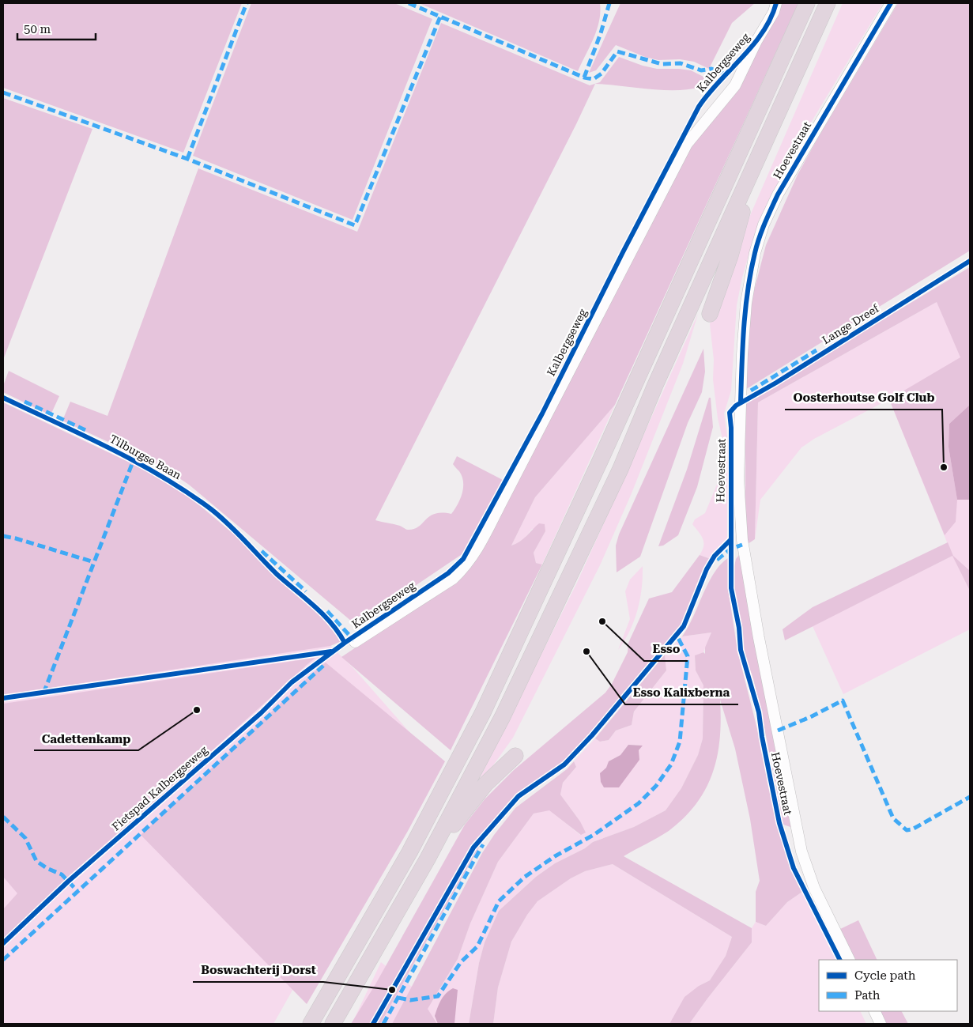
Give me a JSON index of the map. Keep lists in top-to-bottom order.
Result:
{
  "streets": {
    "street": ["Kalbergseweg", "Hoevestraat"],
    "cycle path": ["Lange Dreef", "Tilburgse Baan", "Fietspad Kalbergseweg"]
  },
  "places": [
    "Oosterhoutse Golf Club",
    "Esso",
    "Esso Kalixberna",
    "Cadettenkamp",
    "Boswachterij Dorst"
  ],
  "legend": ["Cycle path", "Path"],
  "scale_bar": "50 m"
}
